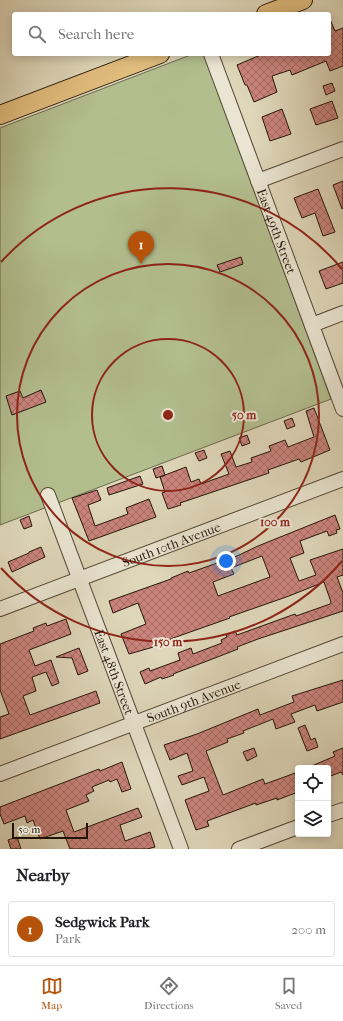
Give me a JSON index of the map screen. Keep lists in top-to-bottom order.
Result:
{
  "streets": {
    "street": [
      "East 49th Street",
      "South 10th Avenue",
      "East 48th Street",
      "South 9th Avenue"
    ]
  },
  "crossings": [
    ["South 10th Avenue", "East 48th Street"],
    ["East 48th Street", "South 9th Avenue"]
  ],
  "scale_bar": "50 m",
  "page": {
    "search": "Search here",
    "pins": "1",
    "scale": "50 m",
    "heading": "Nearby",
    "list": [
      {
        "mark": "1",
        "name": "Sedgwick Park",
        "note": "Park",
        "value": "200 m"
      }
    ],
    "nav": ["Map", "Directions", "Saved"]
  },
  "rings": ["50 m", "100 m", "150 m"]
}
